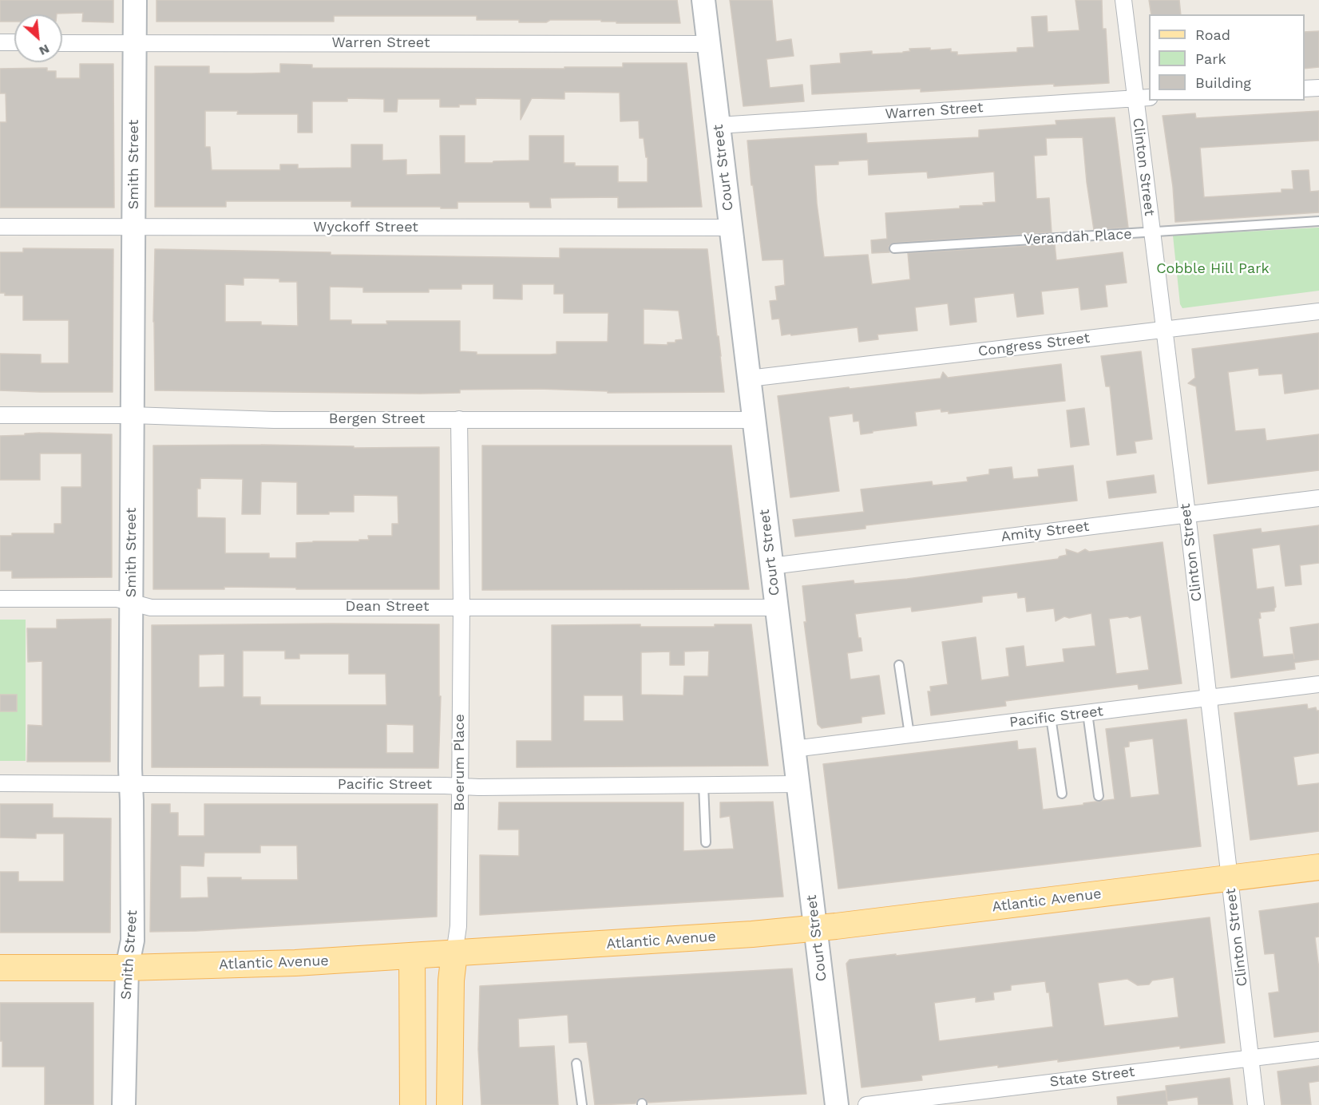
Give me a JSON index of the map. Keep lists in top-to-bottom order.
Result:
{
  "streets": {
    "main road": ["Boerum Place", "Atlantic Avenue"],
    "street": [
      "Warren Street",
      "Smith Street",
      "Clinton Street",
      "Court Street",
      "Wyckoff Street",
      "Congress Street",
      "Bergen Street",
      "Amity Street",
      "Dean Street",
      "Pacific Street",
      "State Street"
    ],
    "lane": ["Verandah Place"]
  },
  "crossings": [
    ["Warren Street", "Smith Street"],
    ["Warren Street", "Clinton Street"],
    ["Warren Street", "Court Street"],
    ["Smith Street", "Wyckoff Street"],
    ["Smith Street", "Bergen Street"],
    ["Smith Street", "Dean Street"],
    ["Smith Street", "Pacific Street"],
    ["Smith Street", "Atlantic Avenue"],
    ["Clinton Street", "Verandah Place"],
    ["Clinton Street", "Congress Street"],
    ["Clinton Street", "Amity Street"],
    ["Clinton Street", "Pacific Street"],
    ["Clinton Street", "Atlantic Avenue"],
    ["Clinton Street", "State Street"],
    ["Court Street", "Wyckoff Street"],
    ["Court Street", "Congress Street"],
    ["Court Street", "Bergen Street"],
    ["Court Street", "Amity Street"],
    ["Court Street", "Dean Street"],
    ["Court Street", "Pacific Street"],
    ["Court Street", "Atlantic Avenue"],
    ["Bergen Street", "Boerum Place"],
    ["Dean Street", "Boerum Place"],
    ["Pacific Street", "Boerum Place"],
    ["Boerum Place", "Atlantic Avenue"]
  ],
  "parks": ["Cobble Hill Park"],
  "legend": ["Road", "Park", "Building"],
  "north": "bottom right"
}
